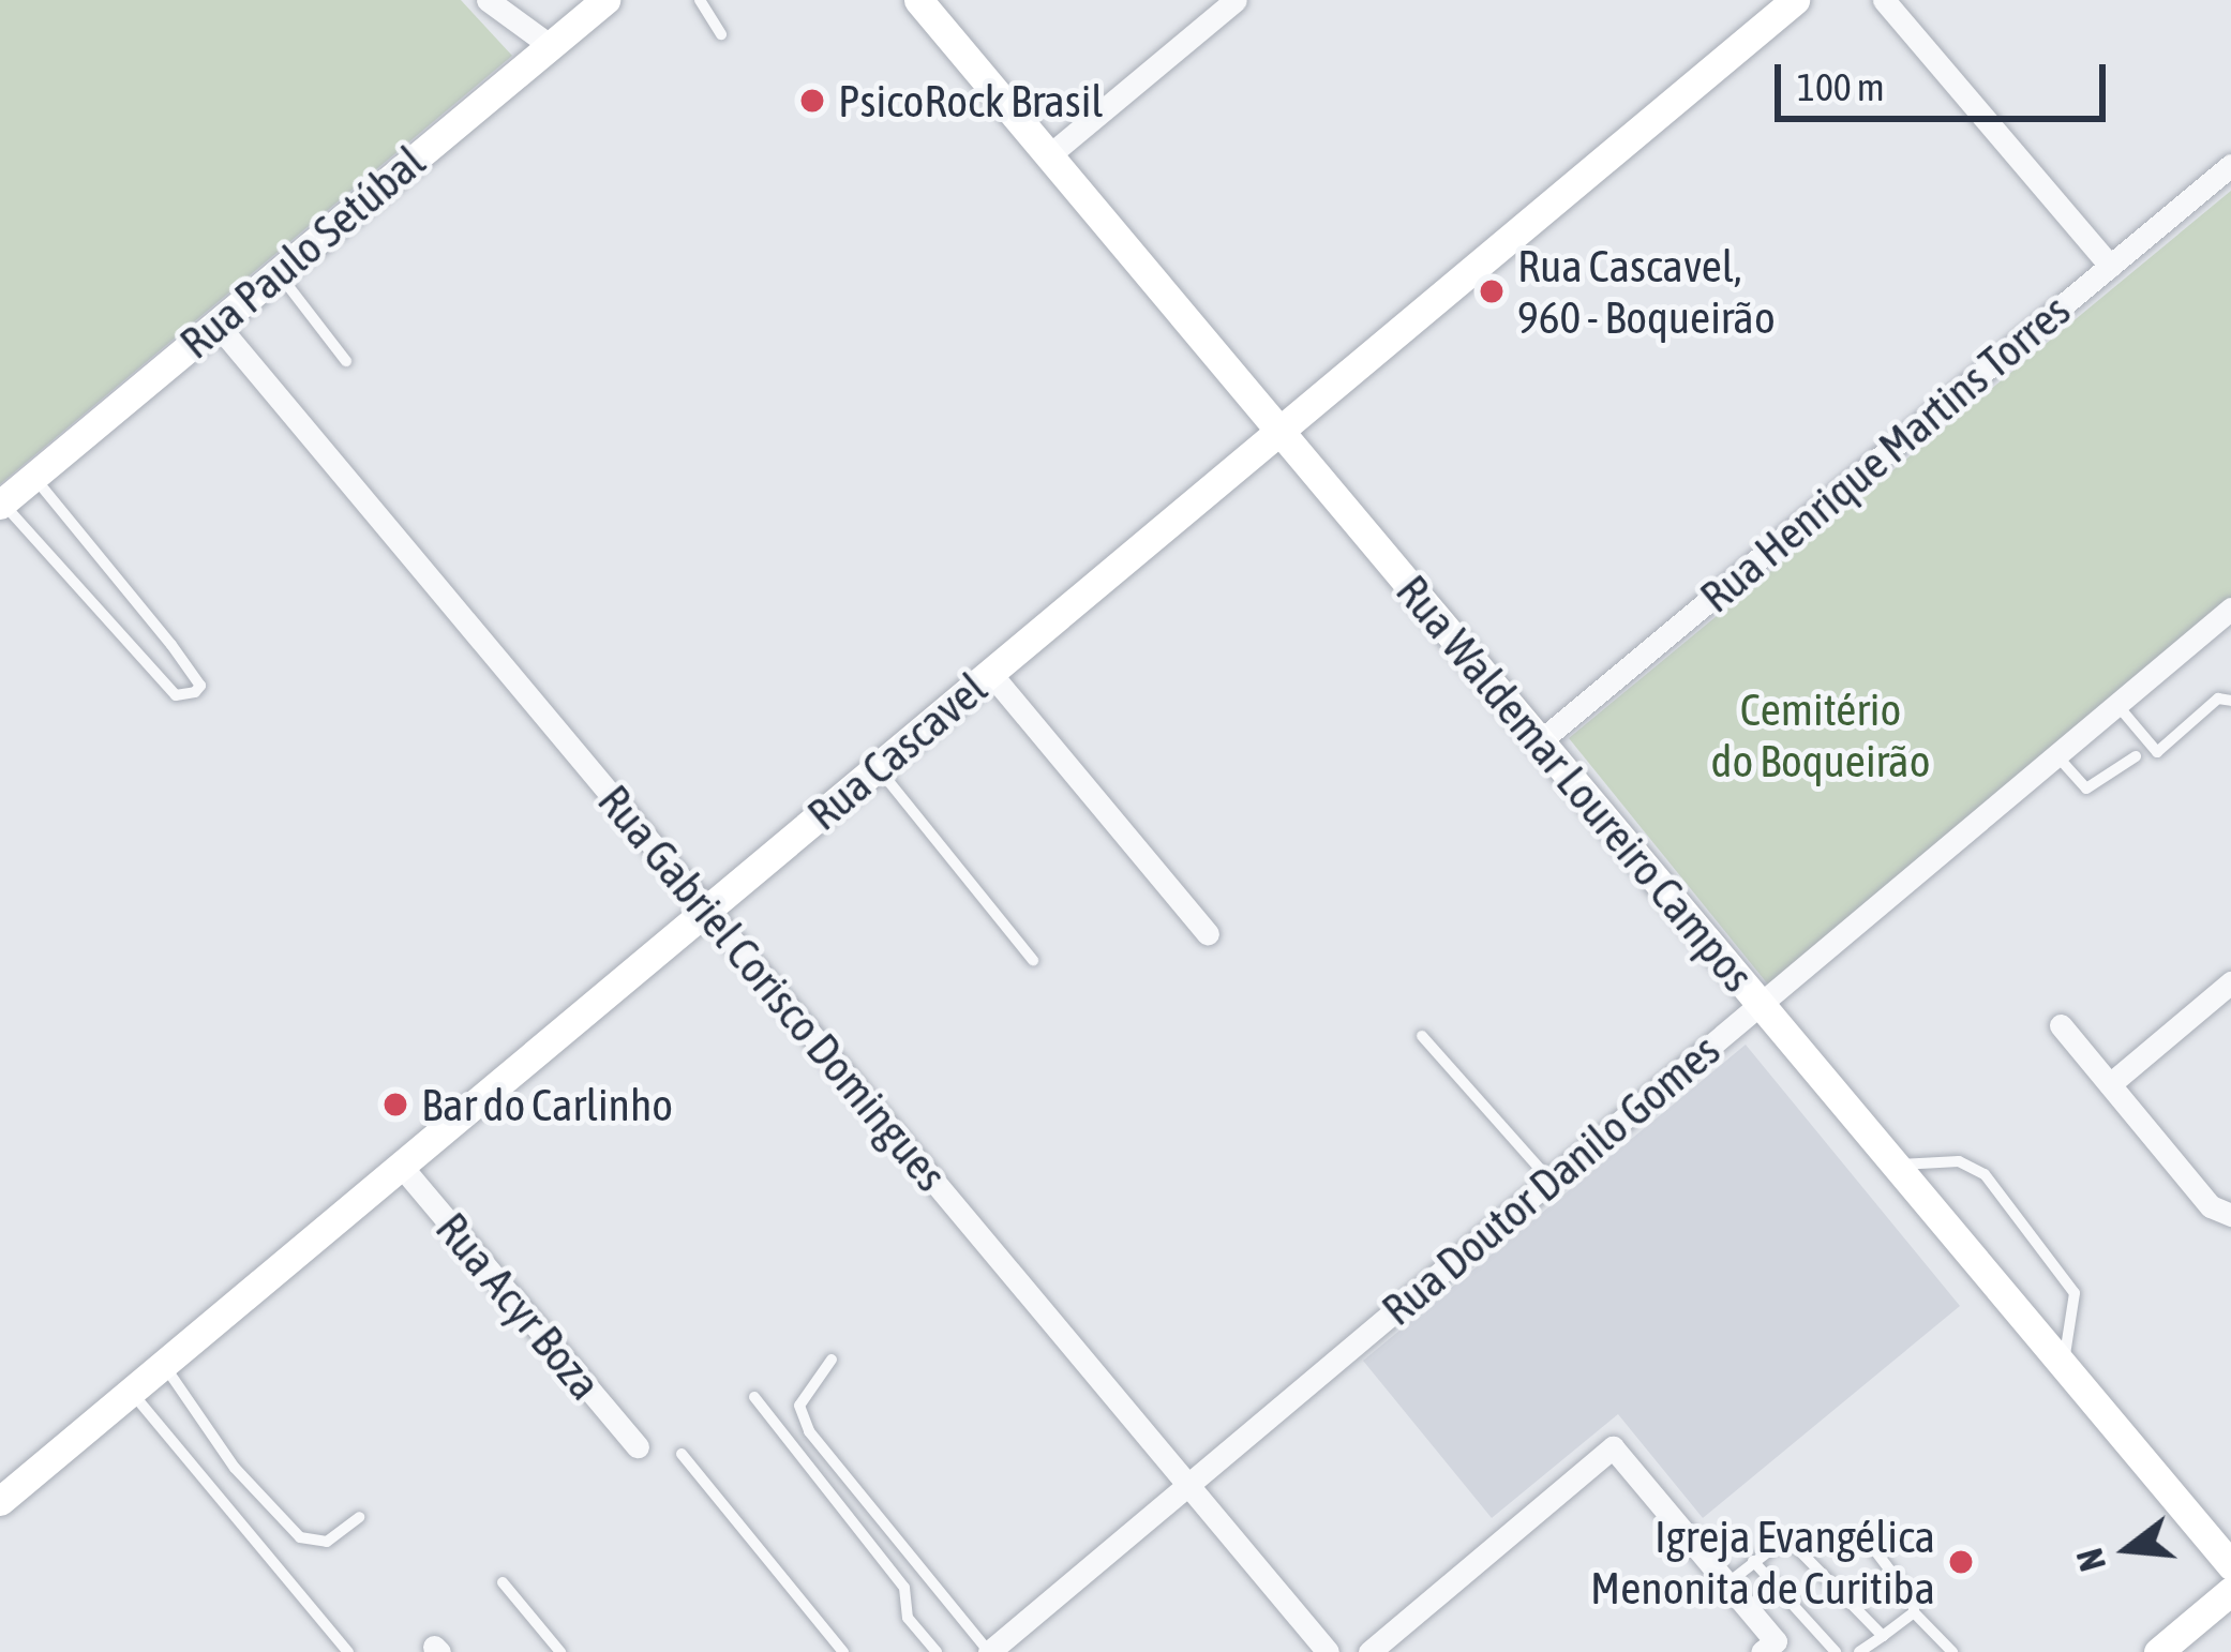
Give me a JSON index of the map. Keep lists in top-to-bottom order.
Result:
{
  "streets": {
    "main road": ["Rua Paulo Setúbal", "Rua Cascavel", "Rua Waldemar Loureiro Campos"],
    "street": [
      "Rua Henrique Martins Torres",
      "Rua Gabriel Corisco Domingues",
      "Rua Doutor Danilo Gomes",
      "Rua Acyr Boza"
    ]
  },
  "crossings": [
    ["Rua Paulo Setúbal", "Rua Gabriel Corisco Domingues"],
    ["Rua Henrique Martins Torres", "Rua Waldemar Loureiro Campos"],
    ["Rua Cascavel", "Rua Waldemar Loureiro Campos"],
    ["Rua Cascavel", "Rua Gabriel Corisco Domingues"],
    ["Rua Cascavel", "Rua Acyr Boza"],
    ["Rua Waldemar Loureiro Campos", "Rua Doutor Danilo Gomes"],
    ["Rua Gabriel Corisco Domingues", "Rua Doutor Danilo Gomes"]
  ],
  "parks": ["Cemitério do Boqueirão"],
  "places": [
    "PsicoRock Brasil",
    "Rua Cascavel, 960 - Boqueirão",
    "Bar do Carlinho",
    "Igreja Evangélica Menonita de Curitiba"
  ],
  "scale_bar": "100 m",
  "north": "left"
}
